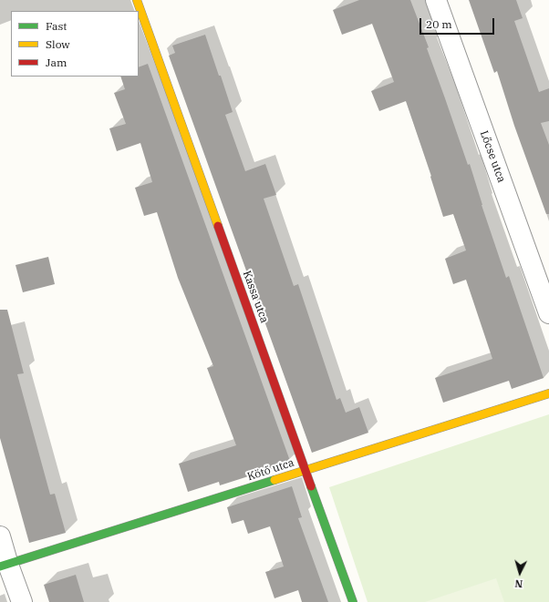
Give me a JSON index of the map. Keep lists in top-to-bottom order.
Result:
{
  "streets": {
    "street": ["Lőcse utca", "Kassa utca", "Kötő utca"]
  },
  "crossings": [
    ["Kassa utca", "Kötő utca"]
  ],
  "legend": ["Fast", "Slow", "Jam"],
  "scale_bar": "20 m",
  "north": "bottom"
}
